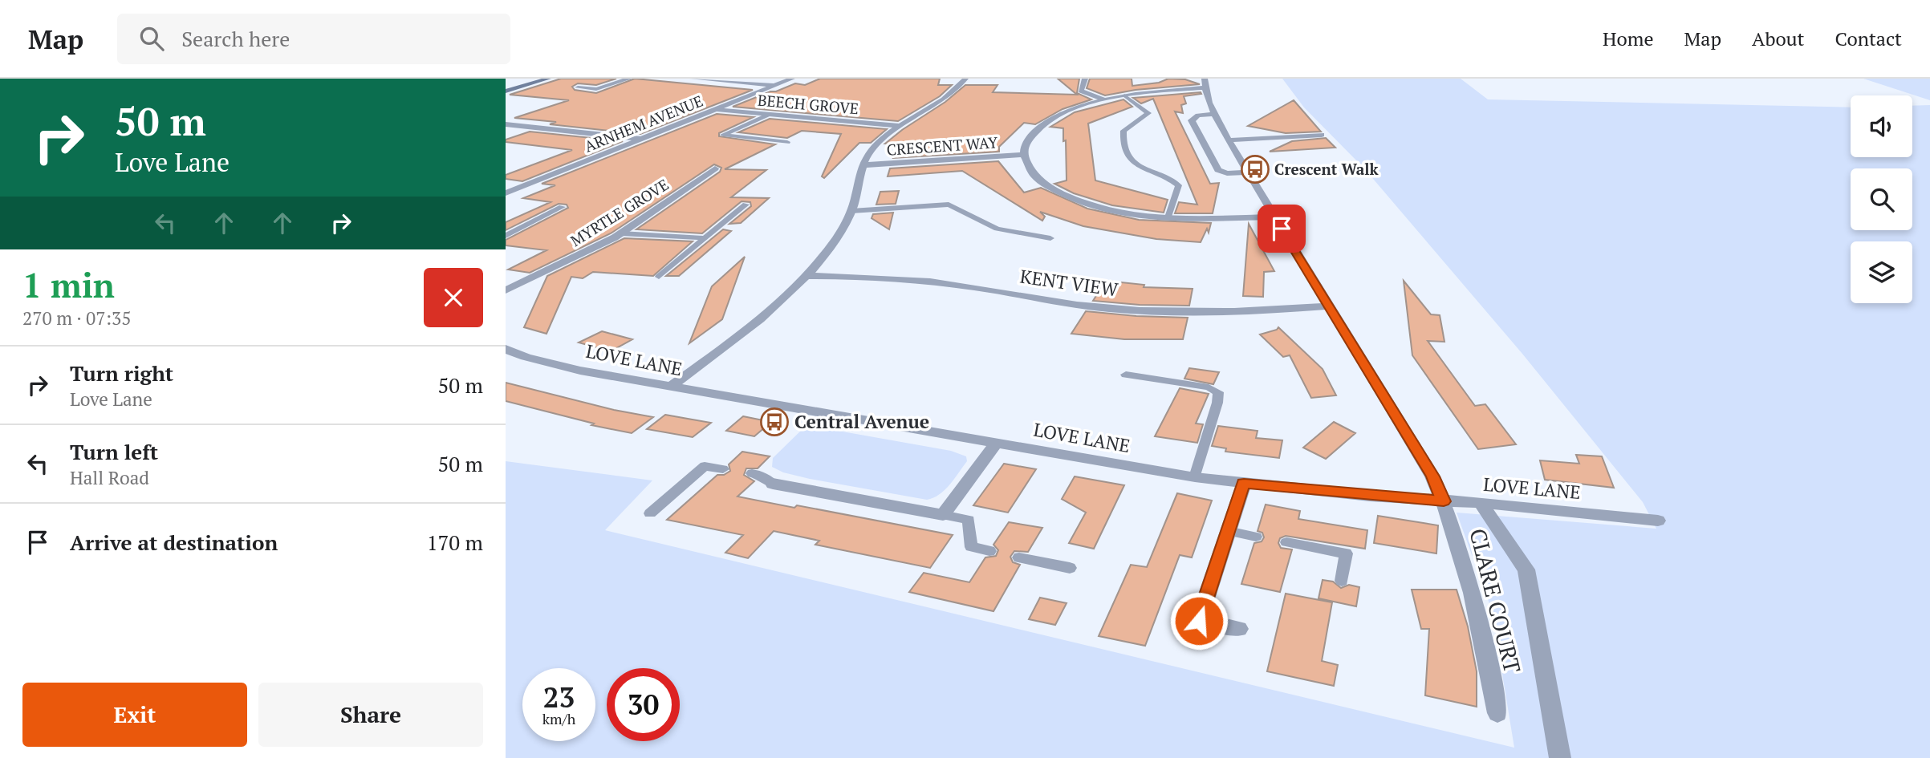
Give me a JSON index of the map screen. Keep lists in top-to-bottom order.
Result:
{
  "streets": {
    "street": [
      "BEECH GROVE",
      "ARNHEM AVENUE",
      "CRESCENT WAY",
      "MYRTLE GROVE",
      "KENT VIEW",
      "LOVE LANE",
      "CLARE COURT"
    ]
  },
  "crossings": [
    ["BEECH GROVE", "ARNHEM AVENUE"],
    ["KENT VIEW", "CLARE COURT"],
    ["LOVE LANE", "CLARE COURT"]
  ],
  "places": {
    "bus stop": ["Crescent Walk", "Central Avenue"]
  },
  "page": {
    "header": "Map",
    "search": "Search here",
    "nav": [
      "Home",
      "Map",
      "About",
      "Contact"
    ],
    "turn": ["50 m", "Love Lane"],
    "heading": ["1 min", "270 m · 07:35"],
    "list": [
      {
        "name": "Turn right",
        "note": "Love Lane",
        "value": "50 m"
      },
      {
        "name": "Turn left",
        "note": "Hall Road",
        "value": "50 m"
      },
      {
        "name": "Arrive at destination",
        "value": "170 m"
      }
    ],
    "speed": "23 km/h",
    "limit": "30",
    "buttons": ["Exit", "Share"]
  }
}
